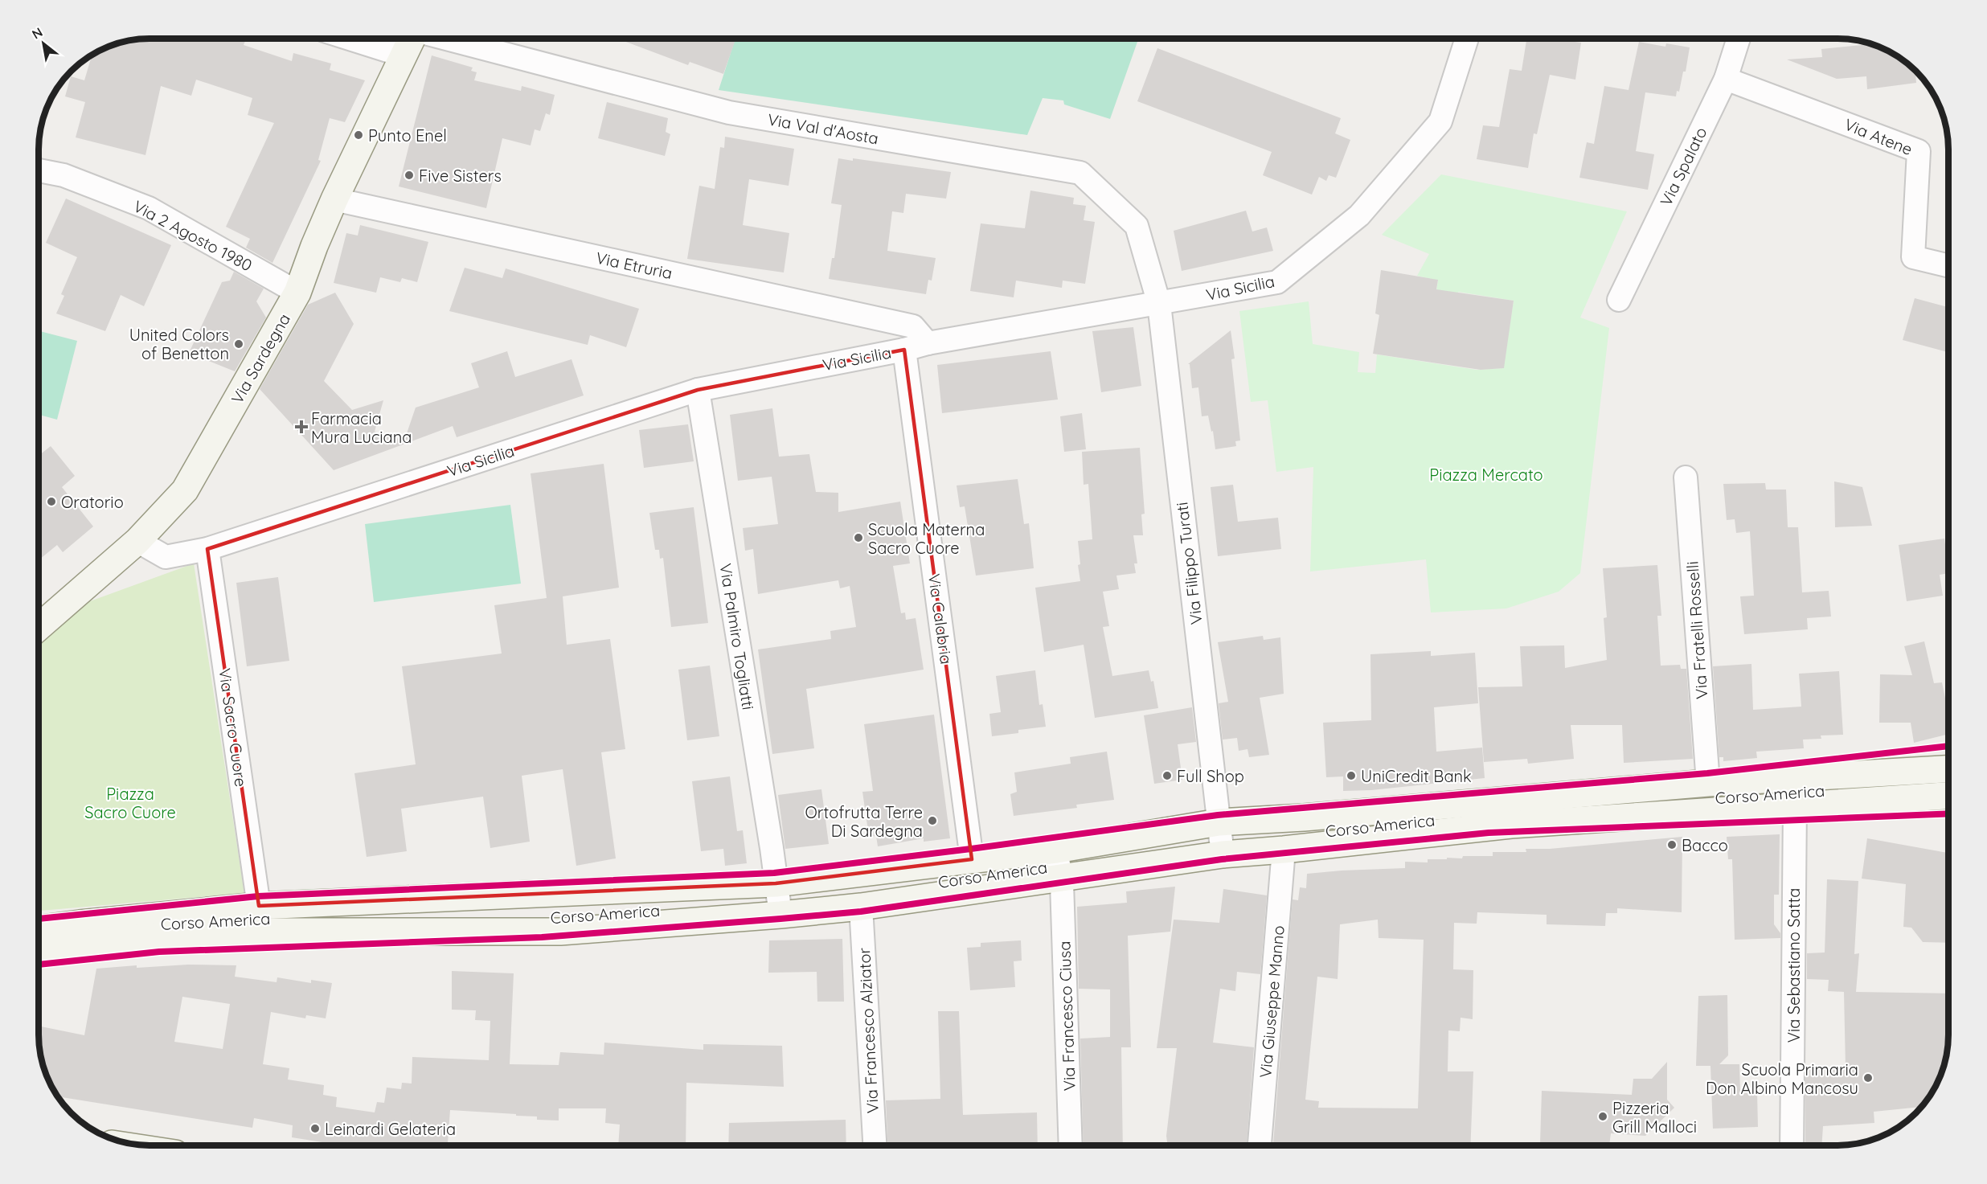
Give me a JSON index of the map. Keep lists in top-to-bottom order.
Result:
{
  "streets": {
    "street": [
      "Via Val d'Aosta",
      "Via Atene",
      "Via Spalato",
      "Via 2 Agosto 1980",
      "Via Etruria",
      "Via Sicilia",
      "Via Sardegna",
      "Via Filippo Turati",
      "Via Calabria",
      "Via Fratelli Rosselli",
      "Via Palmiro Togliatti",
      "Via Sacro Cuore",
      "Corso America",
      "Via Sebastiano Satta",
      "Via Giuseppe Manno",
      "Via Francesco Ciusa",
      "Via Francesco Alziator"
    ]
  },
  "crossings": [
    ["Via Val d'Aosta", "Via Sicilia"],
    ["Via Val d'Aosta", "Via Filippo Turati"],
    ["Via Atene", "Via Spalato"],
    ["Via 2 Agosto 1980", "Via Sardegna"],
    ["Via Etruria", "Via Sicilia"],
    ["Via Etruria", "Via Sardegna"],
    ["Via Sicilia", "Via Sardegna"],
    ["Via Sicilia", "Via Filippo Turati"],
    ["Via Sicilia", "Via Calabria"],
    ["Via Sicilia", "Via Palmiro Togliatti"],
    ["Via Sicilia", "Via Sacro Cuore"],
    ["Via Filippo Turati", "Corso America"],
    ["Via Calabria", "Corso America"],
    ["Via Fratelli Rosselli", "Corso America"],
    ["Via Palmiro Togliatti", "Corso America"],
    ["Via Sacro Cuore", "Corso America"],
    ["Corso America", "Via Sebastiano Satta"],
    ["Corso America", "Via Giuseppe Manno"],
    ["Corso America", "Via Francesco Ciusa"],
    ["Corso America", "Via Francesco Alziator"]
  ],
  "parks": ["Piazza Mercato", "Piazza Sacro Cuore"],
  "places": {
    "other": [
      "Punto Enel",
      "Five Sisters",
      "United Colors of Benetton",
      "Oratorio",
      "Scuola Materna Sacro Cuore",
      "Full Shop",
      "UniCredit Bank",
      "Ortofrutta Terre Di Sardegna",
      "Bacco",
      "Scuola Primaria Don Albino Mancosu",
      "Pizzeria Grill Malloci",
      "Leinardi Gelateria"
    ],
    "health": ["Farmacia Mura Luciana"]
  },
  "north": "top left"
}
